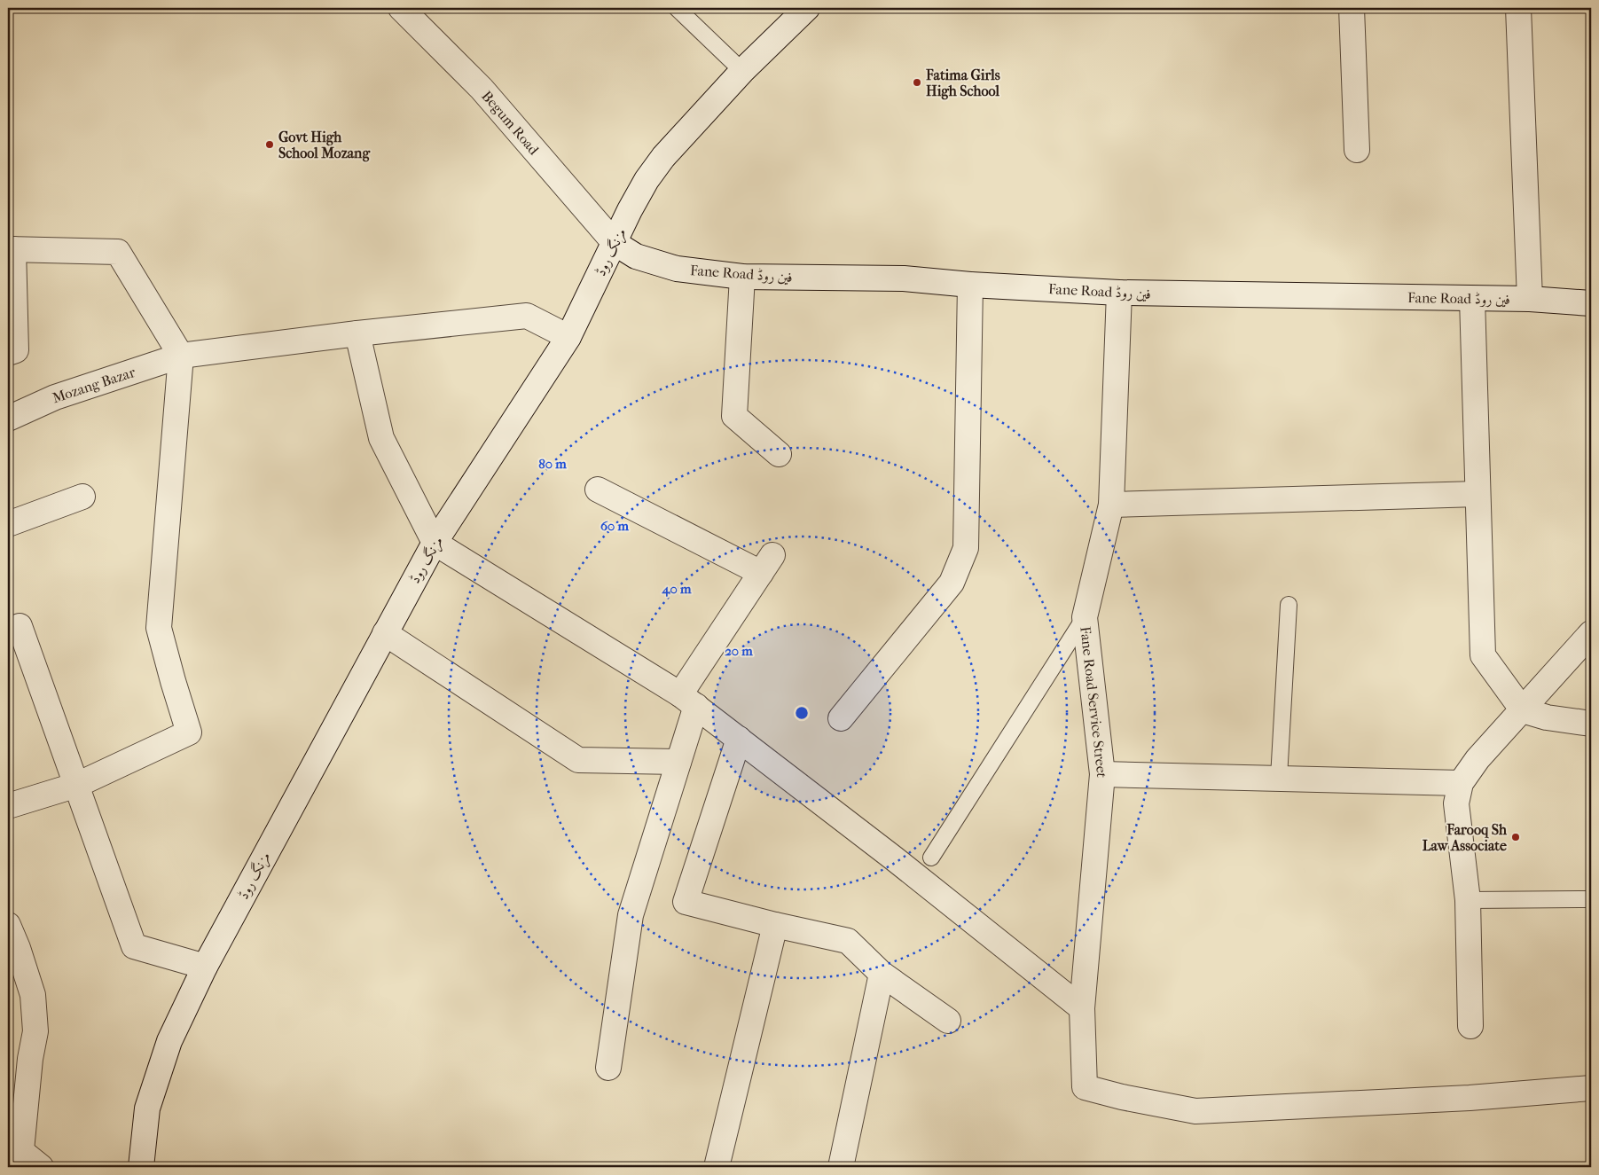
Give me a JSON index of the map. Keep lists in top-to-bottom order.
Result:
{
  "streets": {
    "street": [
      "Begum Road",
      "مزنگ روڈ",
      "Fane Road فین روڈ",
      "Mozang Bazar",
      "Fane Road Service Street"
    ]
  },
  "crossings": [
    ["Begum Road", "مزنگ روڈ"],
    ["Begum Road", "Fane Road فین روڈ"],
    ["مزنگ روڈ", "Fane Road فین روڈ"],
    ["مزنگ روڈ", "Mozang Bazar"],
    ["Fane Road فین روڈ", "Fane Road Service Street"]
  ],
  "places": ["Fatima Girls High School", "Govt High School Mozang", "Farooq Sh Law Associate"],
  "rings": [
    "80 m",
    "60 m",
    "40 m",
    "20 m"
  ]
}
